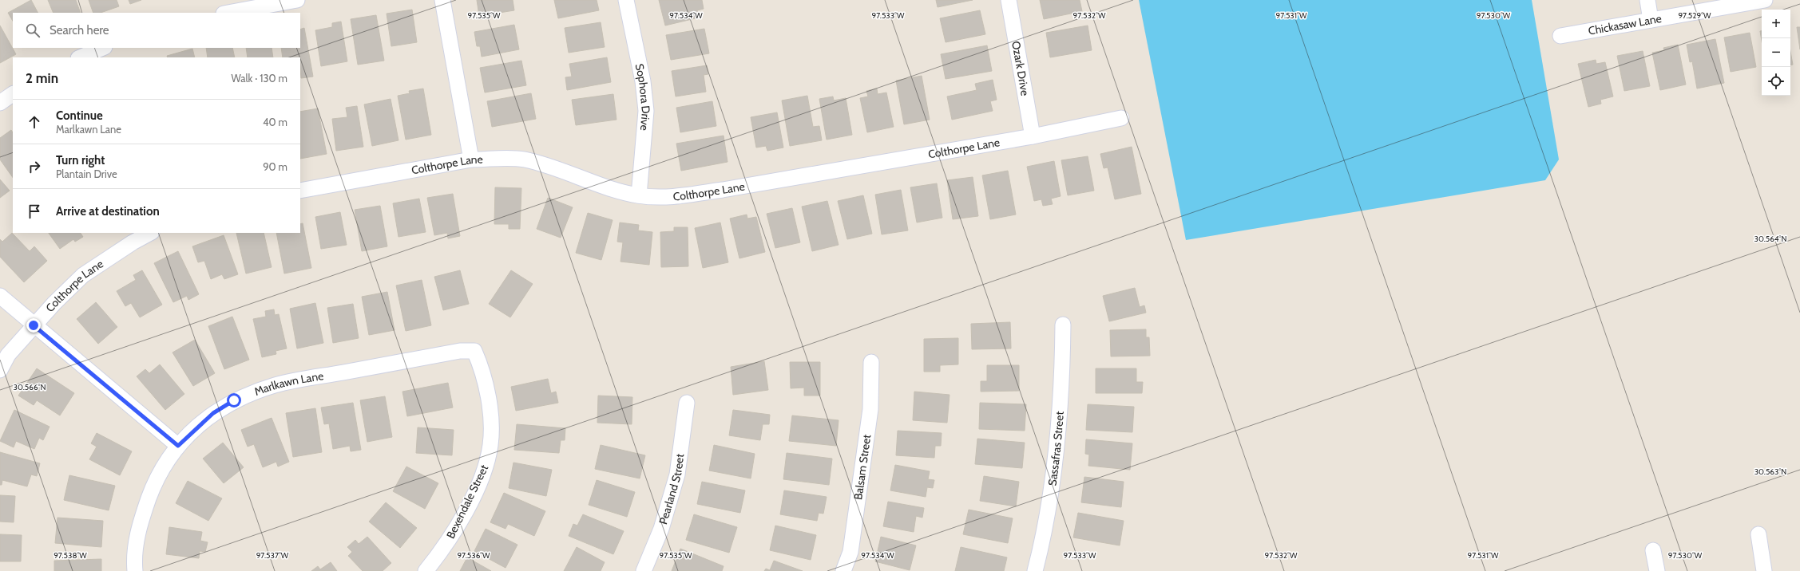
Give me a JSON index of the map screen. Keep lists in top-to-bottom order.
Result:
{
  "streets": {
    "street": [
      "Chickasaw Lane",
      "Ozark Drive",
      "Sophora Drive",
      "Colthorpe Lane",
      "Marlkawn Lane",
      "Sassafras Street",
      "Balsam Street",
      "Pearland Street",
      "Bexendale Street"
    ]
  },
  "crossings": [
    ["Ozark Drive", "Colthorpe Lane"],
    ["Sophora Drive", "Colthorpe Lane"],
    ["Marlkawn Lane", "Bexendale Street"]
  ],
  "page": {
    "map_buttons": ["+", "−"],
    "search": "Search here",
    "heading": ["2 min", "Walk · 130 m"],
    "list": [
      ["Continue", "Marlkawn Lane", "40 m"],
      ["Turn right", "Plantain Drive", "90 m"],
      "Arrive at destination"
    ]
  },
  "coordinates": [
    "97.530°W",
    "97.529°W",
    "97.535°W",
    "97.534°W",
    "97.533°W",
    "97.532°W",
    "97.531°W",
    "30.564°N",
    "30.566°N",
    "30.563°N",
    "97.538°W",
    "97.537°W",
    "97.536°W"
  ]
}
